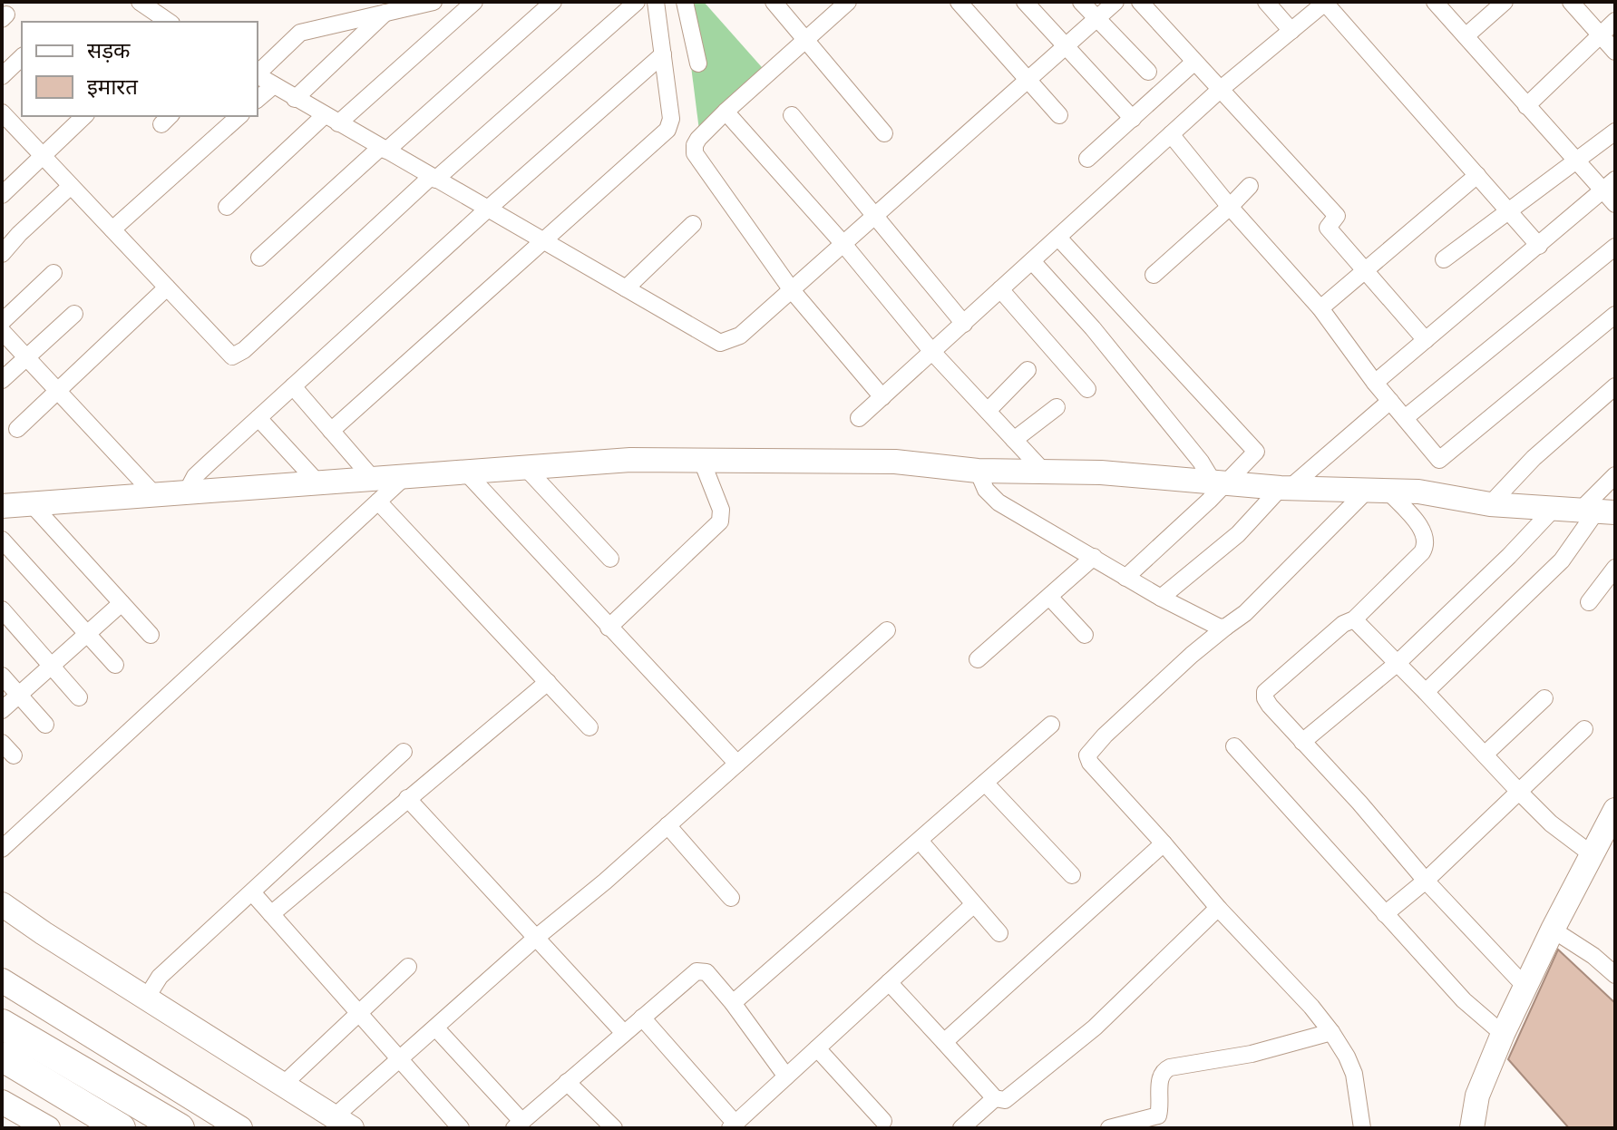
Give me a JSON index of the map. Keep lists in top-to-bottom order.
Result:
{
  "legend": ["सड़क", "इमारत"]
}
